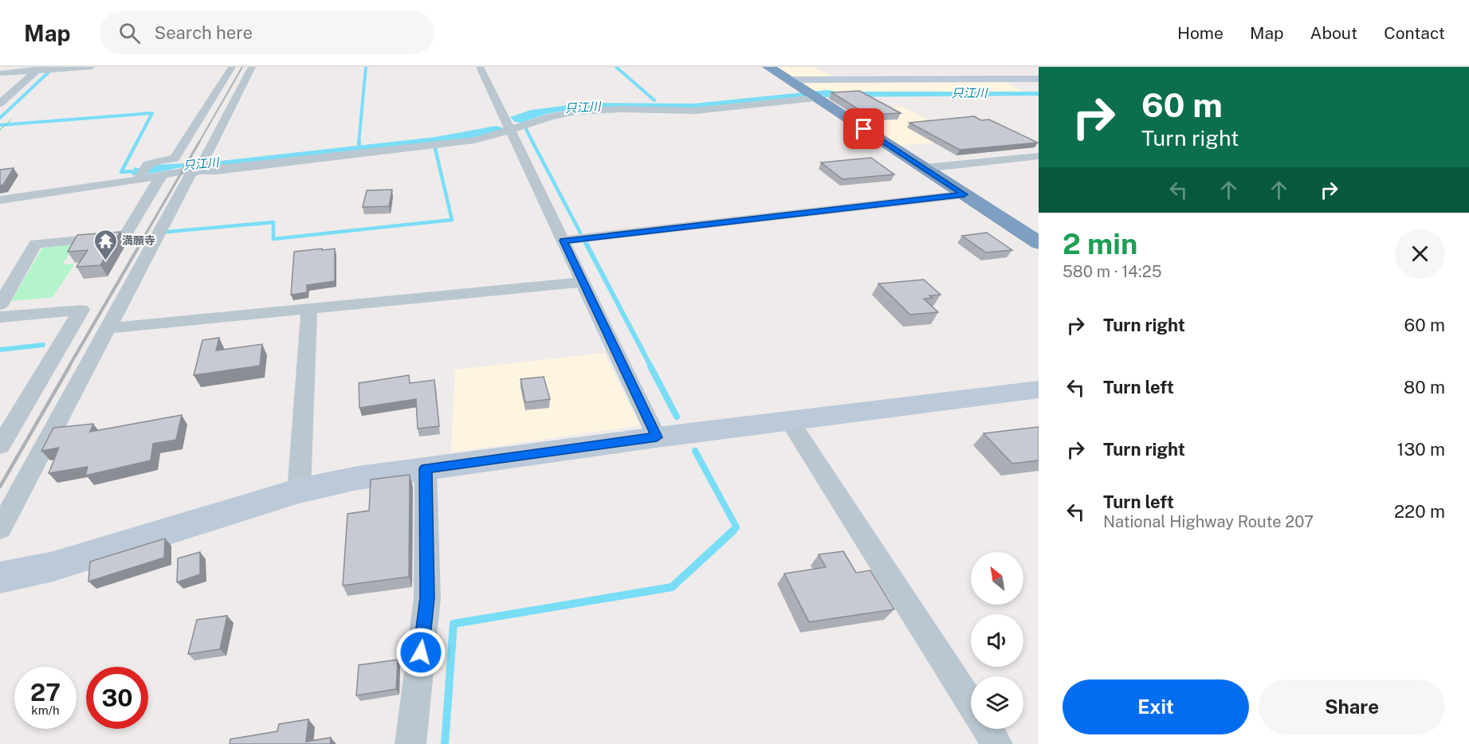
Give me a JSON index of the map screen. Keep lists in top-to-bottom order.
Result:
{
  "water": ["只江川"],
  "places": {
    "temple": ["満願寺"]
  },
  "north": "top left",
  "page": {
    "header": "Map",
    "search": "Search here",
    "nav": [
      "Home",
      "Map",
      "About",
      "Contact"
    ],
    "turn": ["60 m", "Turn right"],
    "heading": ["2 min", "580 m · 14:25"],
    "list": [
      {
        "name": "Turn right",
        "value": "60 m"
      },
      {
        "name": "Turn left",
        "value": "80 m"
      },
      {
        "name": "Turn right",
        "value": "130 m"
      },
      {
        "name": "Turn left",
        "note": "National Highway Route 207",
        "value": "220 m"
      }
    ],
    "speed": "27 km/h",
    "limit": "30",
    "buttons": ["Exit", "Share"]
  }
}
